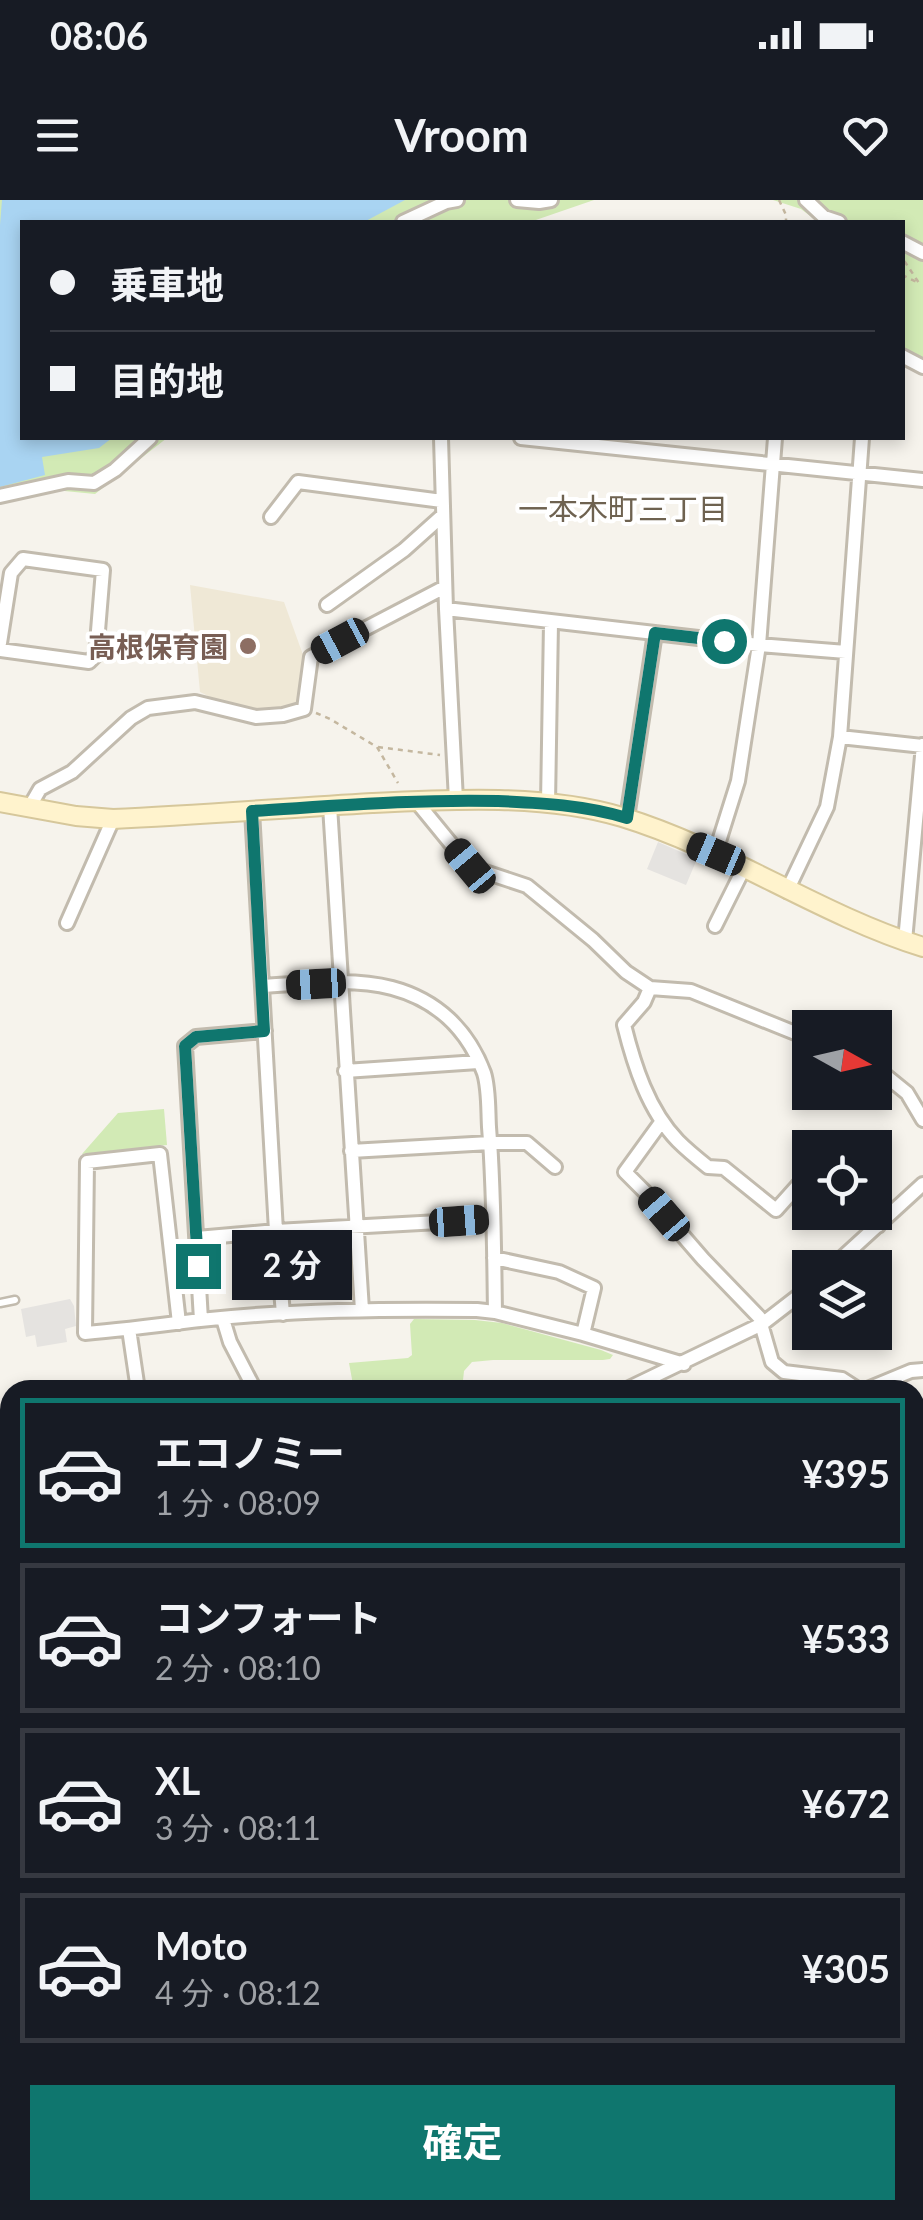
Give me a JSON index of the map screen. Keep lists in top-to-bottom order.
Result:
{
  "districts": ["一本木町三丁目"],
  "places": ["高根保育園"],
  "north": "right",
  "page": {
    "status": "08:06",
    "header": "Vroom",
    "banner": ["乗車地", "目的地"],
    "bubble": "2 分",
    "list": [
      {
        "name": "エコノミー",
        "note": "1 分 · 08:09",
        "value": "¥395"
      },
      {
        "name": "コンフォート",
        "note": "2 分 · 08:10",
        "value": "¥533"
      },
      {
        "name": "XL",
        "note": "3 分 · 08:11",
        "value": "¥672"
      },
      {
        "name": "Moto",
        "note": "4 分 · 08:12",
        "value": "¥305"
      }
    ],
    "buttons": "確定"
  }
}
